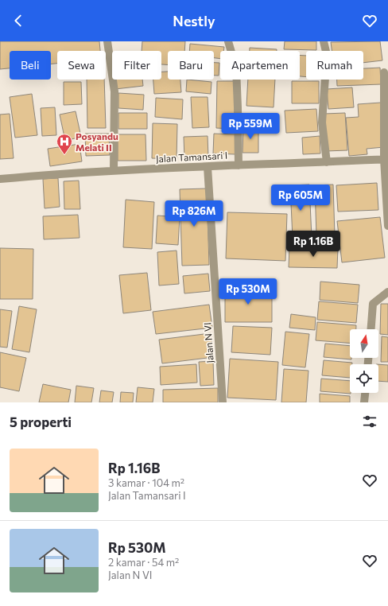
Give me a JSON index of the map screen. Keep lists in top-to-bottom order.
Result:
{
  "streets": {
    "street": ["Jalan Tamansari I", "Jalan N VI"]
  },
  "crossings": [
    ["Jalan Tamansari I", "Jalan N VI"]
  ],
  "places": {
    "hospital": ["Posyandu Melati II"]
  },
  "north": "top",
  "page": {
    "header": "Nestly",
    "chip": [
      "Beli",
      "Sewa",
      "Filter",
      "Baru",
      "Apartemen",
      "Rumah"
    ],
    "price": [
      "Rp 559M",
      "Rp 605M",
      "Rp 826M",
      "Rp 1.16B",
      "Rp 530M"
    ],
    "heading": "5 properti",
    "list": [
      {
        "name": "Rp 1.16B",
        "note": "3 kamar · 104 m² · Jalan Tamansari I"
      },
      {
        "name": "Rp 530M",
        "note": "2 kamar · 54 m² · Jalan N VI"
      }
    ]
  }
}
